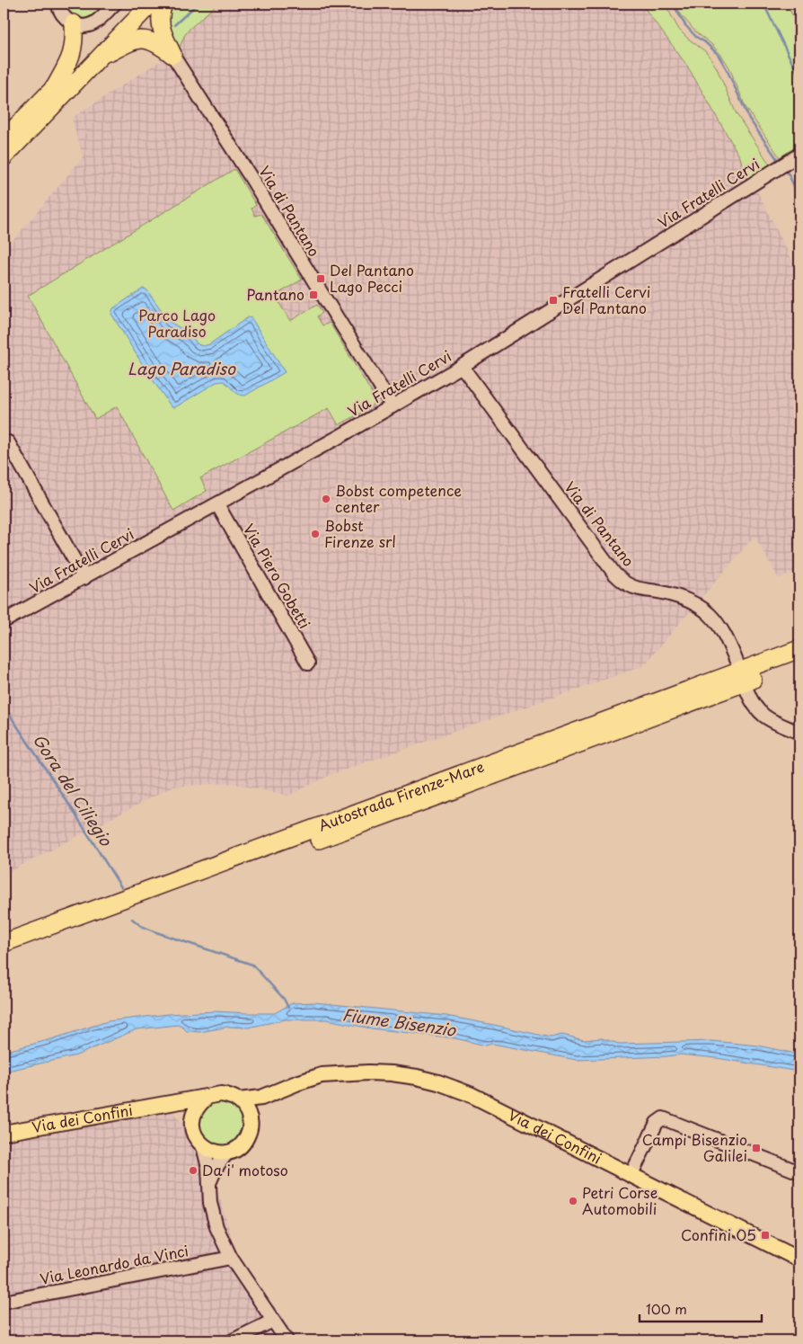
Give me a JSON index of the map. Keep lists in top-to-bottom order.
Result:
{
  "streets": {
    "highway": ["Autostrada Firenze-Mare"],
    "main road": ["Via dei Confini"],
    "street": [
      "Via Fratelli Cervi",
      "Via di Pantano",
      "Via Piero Gobetti",
      "Via Leonardo da Vinci"
    ]
  },
  "crossings": [
    ["Via Fratelli Cervi", "Via di Pantano"],
    ["Via Fratelli Cervi", "Via Piero Gobetti"]
  ],
  "water": ["Lago Paradiso", "Gora del Ciliegio", "Fiume Bisenzio"],
  "parks": ["Parco Lago Paradiso"],
  "places": {
    "transit": [
      "Del Pantano Lago Pecci",
      "Pantano",
      "Fratelli Cervi Del Pantano",
      "Campi Bisenzio Galilei",
      "Confini 05"
    ],
    "other": [
      "Bobst competence center",
      "Bobst Firenze srl",
      "Da i' motoso",
      "Petri Corse Automobili"
    ]
  },
  "scale_bar": "100 m"
}
